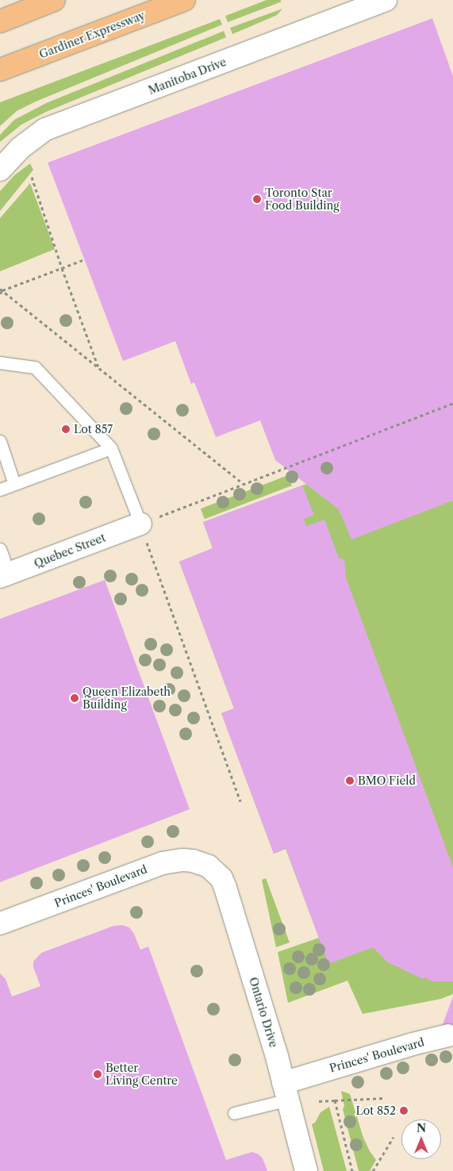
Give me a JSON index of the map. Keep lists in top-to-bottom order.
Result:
{
  "streets": {
    "highway": ["Gardiner Expressway"],
    "street": [
      "Manitoba Drive",
      "Quebec Street",
      "Princes' Boulevard",
      "Ontario Drive"
    ]
  },
  "crossings": [
    ["Princes' Boulevard", "Ontario Drive"]
  ],
  "places": [
    "Toronto Star Food Building",
    "Lot 857",
    "Queen Elizabeth Building",
    "BMO Field",
    "Better Living Centre",
    "Lot 852"
  ],
  "north": "top"
}
